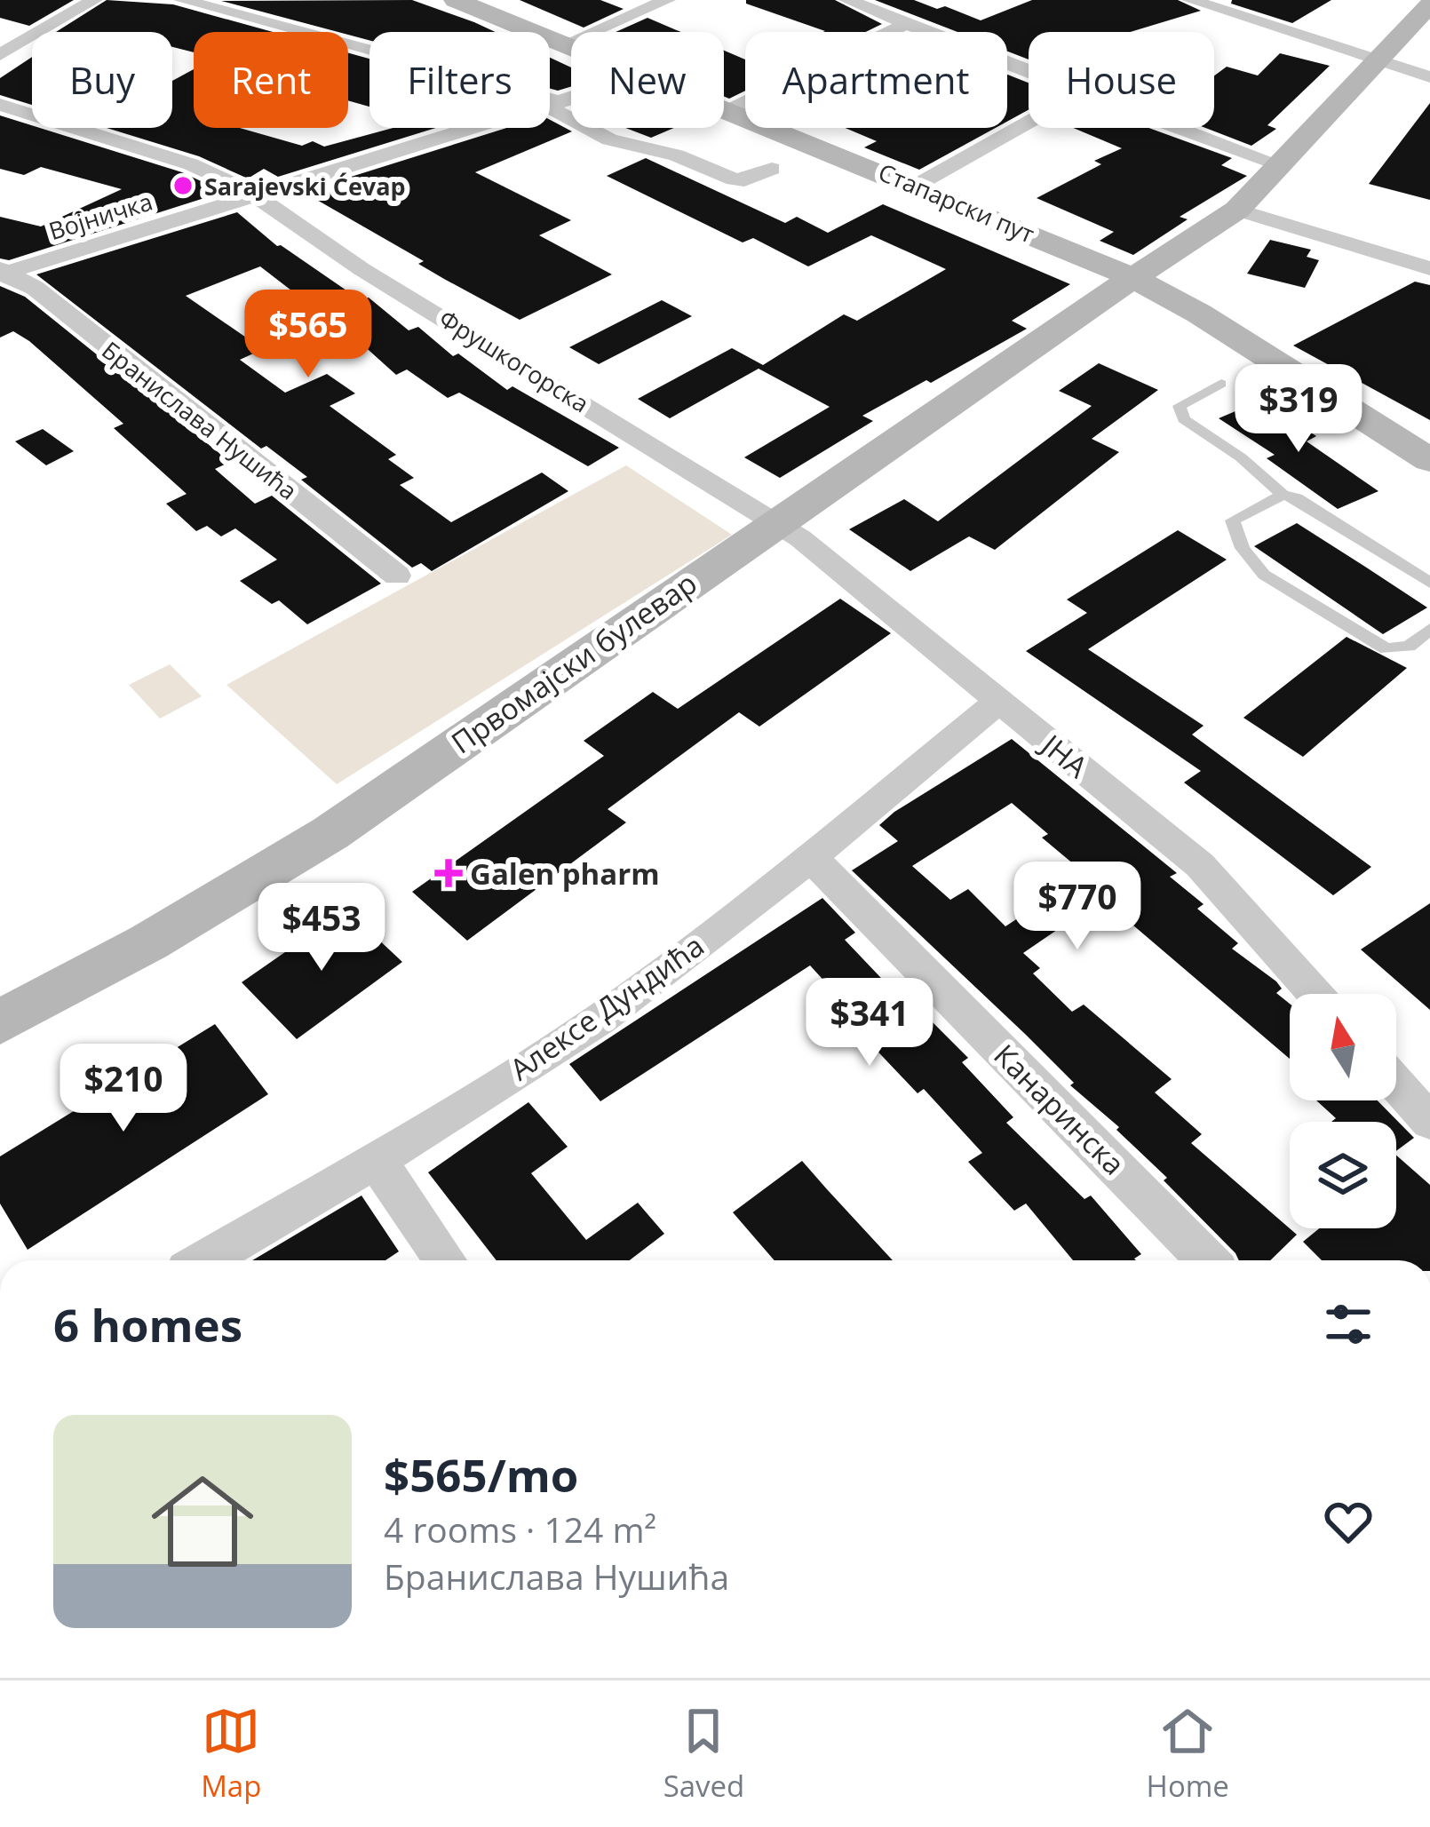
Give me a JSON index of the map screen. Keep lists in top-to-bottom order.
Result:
{
  "streets": {
    "street": [
      "Стапарски пут",
      "Војничка",
      "Фрушкогорска",
      "Бранислава Нушића",
      "Првомајски булевар",
      "ЈНА",
      "Алексе Дундића",
      "Канаринска"
    ]
  },
  "crossings": [
    ["Стапарски пут", "Првомајски булевар"],
    ["Војничка", "Фрушкогорска"],
    ["Војничка", "Бранислава Нушића"],
    ["Фрушкогорска", "Првомајски булевар"],
    ["Фрушкогорска", "ЈНА"],
    ["Првомајски булевар", "ЈНА"],
    ["ЈНА", "Алексе Дундића"],
    ["Алексе Дундића", "Канаринска"]
  ],
  "places": {
    "other": ["Sarajevski Ćevap"],
    "health": ["Galen pharm"]
  },
  "north": "top",
  "page": {
    "chip": [
      "Buy",
      "Rent",
      "Filters",
      "New",
      "Apartment",
      "House"
    ],
    "price": [
      "$565",
      "$319",
      "$770",
      "$453",
      "$341",
      "$210"
    ],
    "heading": "6 homes",
    "list": [
      {
        "name": "$565/mo",
        "note": "4 rooms · 124 m² · Бранислава Нушића"
      }
    ],
    "tabs": ["Map", "Saved", "Home"]
  }
}
